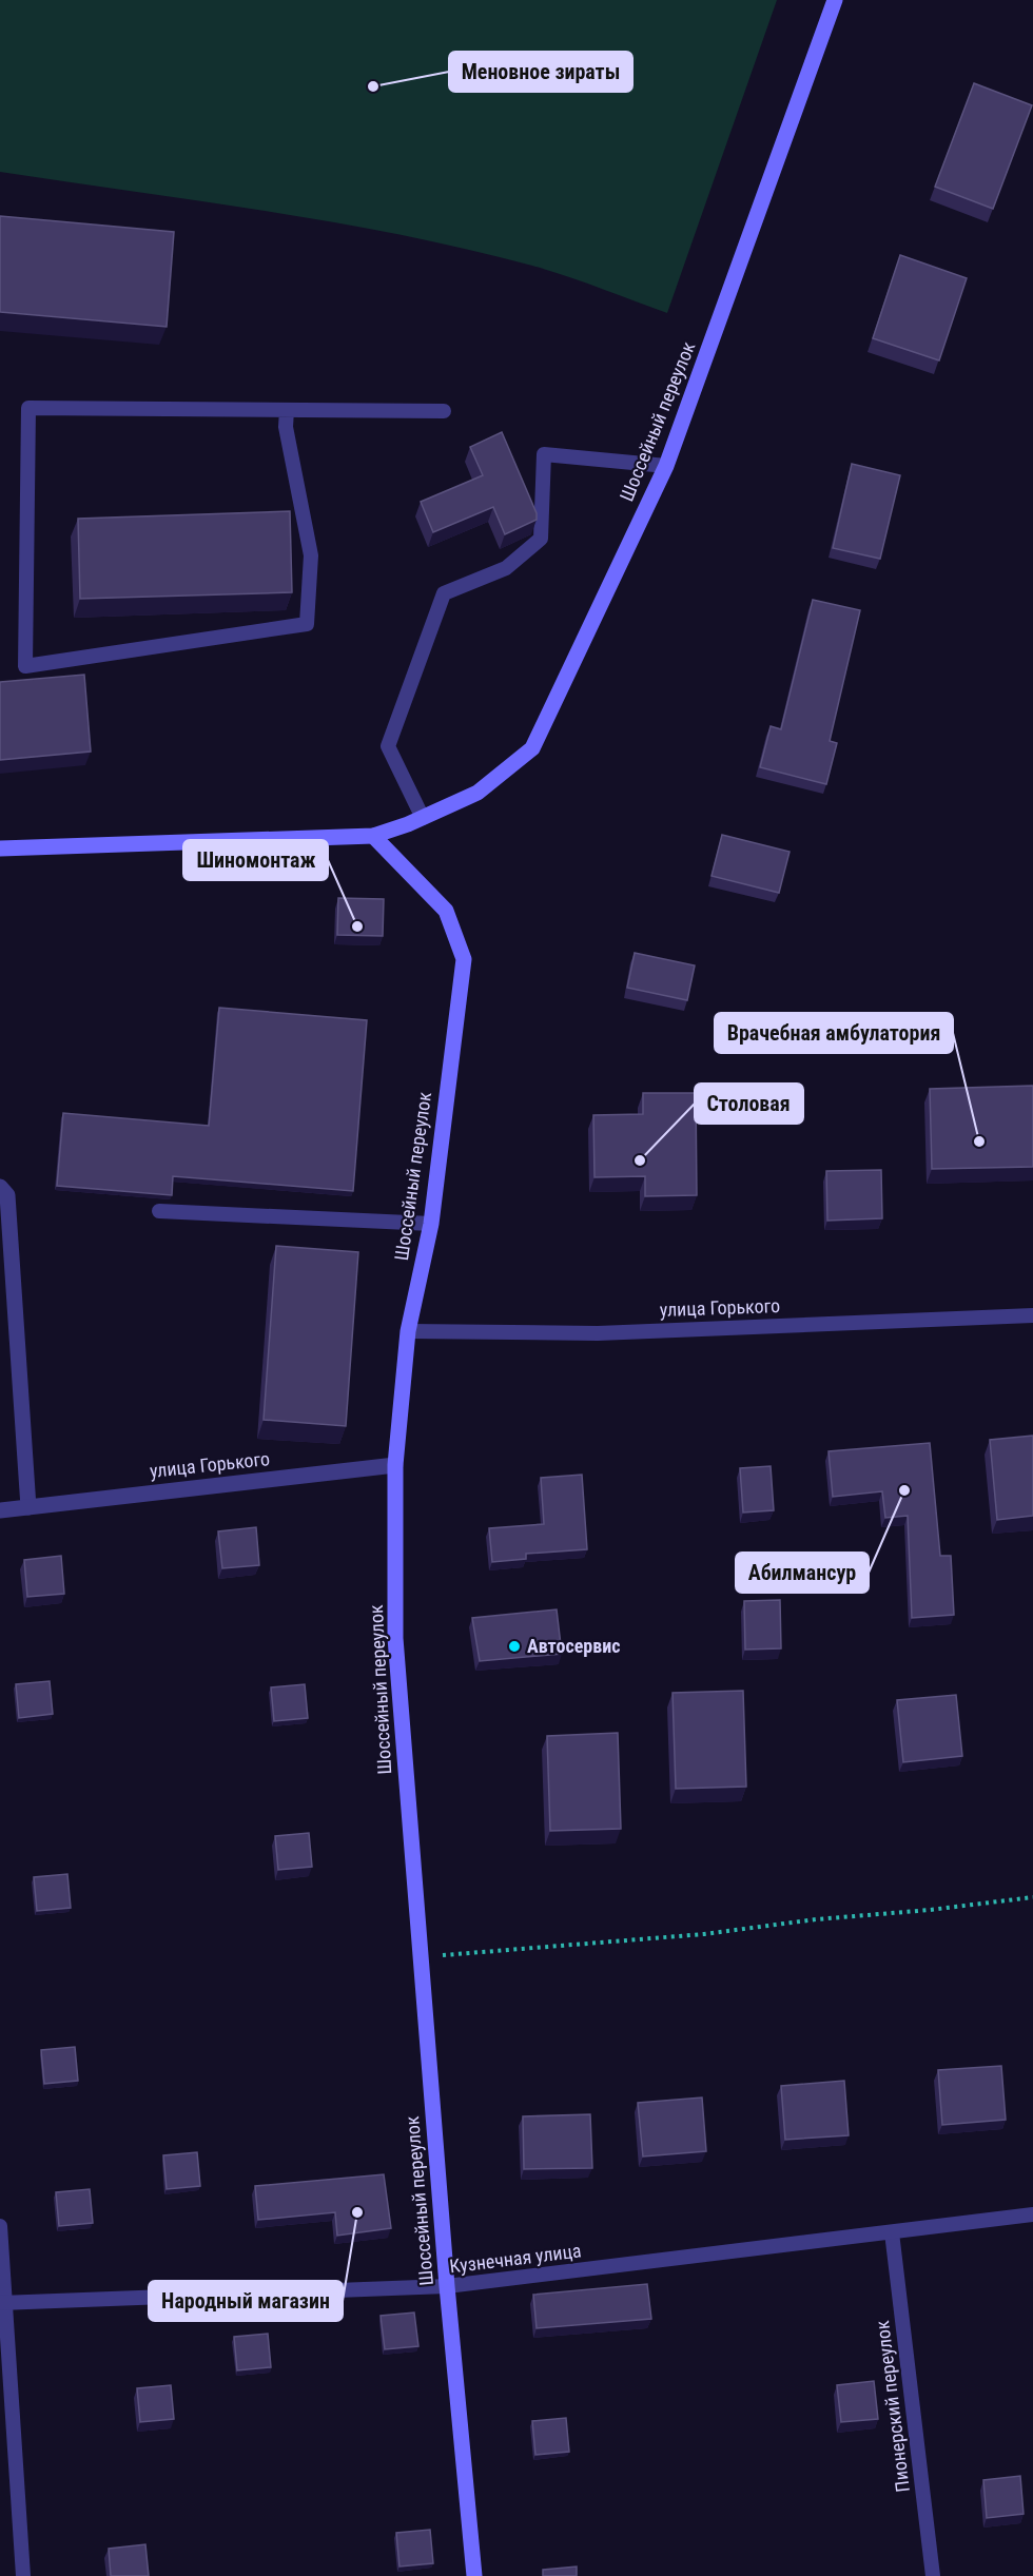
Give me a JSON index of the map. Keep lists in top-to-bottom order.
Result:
{
  "streets": {
    "main road": ["Шоссейный переулок"],
    "street": ["улица Горького"],
    "lane": ["Кузнечная улица", "Пионерский переулок"]
  },
  "crossings": [
    ["Шоссейный переулок", "улица Горького"],
    ["Шоссейный переулок", "Кузнечная улица"],
    ["Кузнечная улица", "Пионерский переулок"]
  ],
  "places": [
    "Меновное зираты",
    "Шиномонтаж",
    "Врачебная амбулатория",
    "Столовая",
    "Абилмансур",
    "Автосервис",
    "Народный магазин"
  ]
}
